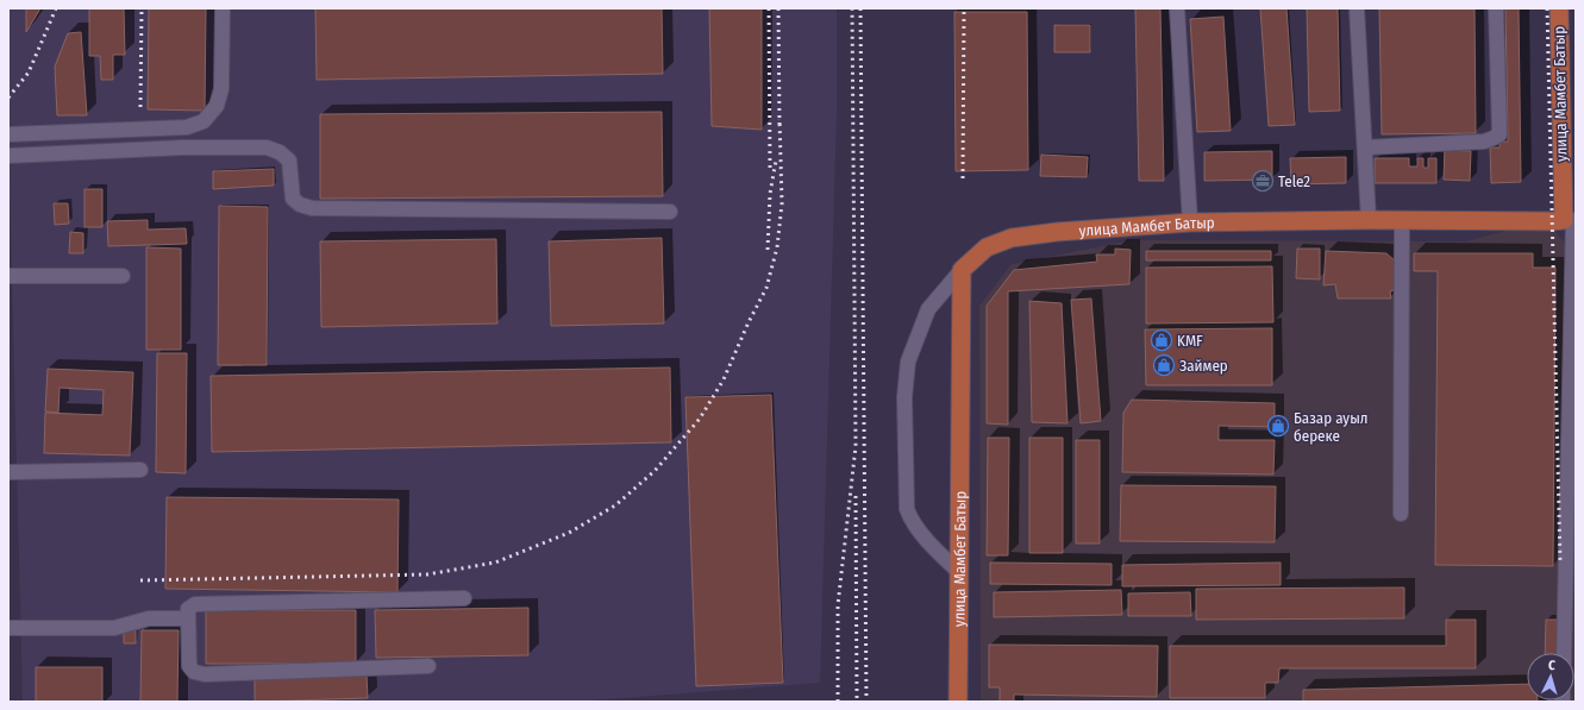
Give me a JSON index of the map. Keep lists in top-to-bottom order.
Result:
{
  "streets": {
    "main road": ["улица Мамбет Батыр"]
  },
  "places": {
    "office": ["Tele2"],
    "shop": ["KMF", "Займер", "Базар ауыл береке"]
  },
  "north": "top"
}
